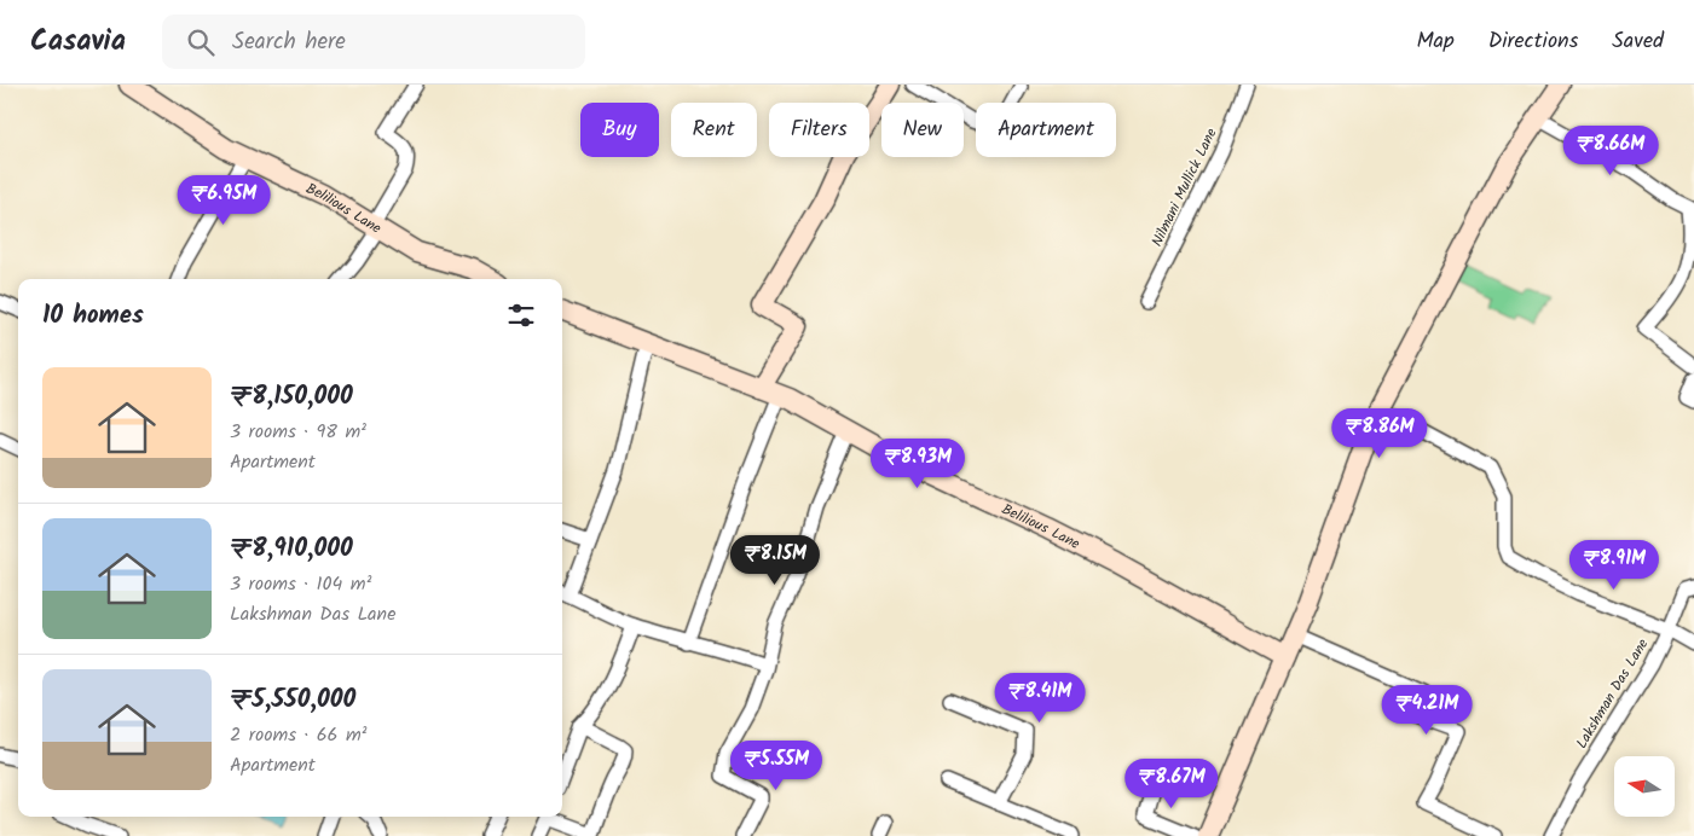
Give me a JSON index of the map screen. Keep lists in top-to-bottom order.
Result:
{
  "streets": {
    "street": ["Nilmani Mullick Lane", "Belilious Lane", "Lakshman Das Lane"]
  },
  "north": "left",
  "page": {
    "header": "Casavia",
    "search": "Search here",
    "nav": ["Map", "Directions", "Saved"],
    "chip": [
      "Buy",
      "Rent",
      "Filters",
      "New",
      "Apartment"
    ],
    "price": [
      "₹8.66M",
      "₹6.95M",
      "₹8.86M",
      "₹8.93M",
      "₹8.15M",
      "₹8.91M",
      "₹8.41M",
      "₹4.21M",
      "₹5.55M",
      "₹8.67M"
    ],
    "heading": "10 homes",
    "list": [
      {
        "name": "₹8,150,000",
        "note": "3 rooms · 98 m² · Apartment"
      },
      {
        "name": "₹8,910,000",
        "note": "3 rooms · 104 m² · Lakshman Das Lane"
      },
      {
        "name": "₹5,550,000",
        "note": "2 rooms · 66 m² · Apartment"
      }
    ]
  }
}
